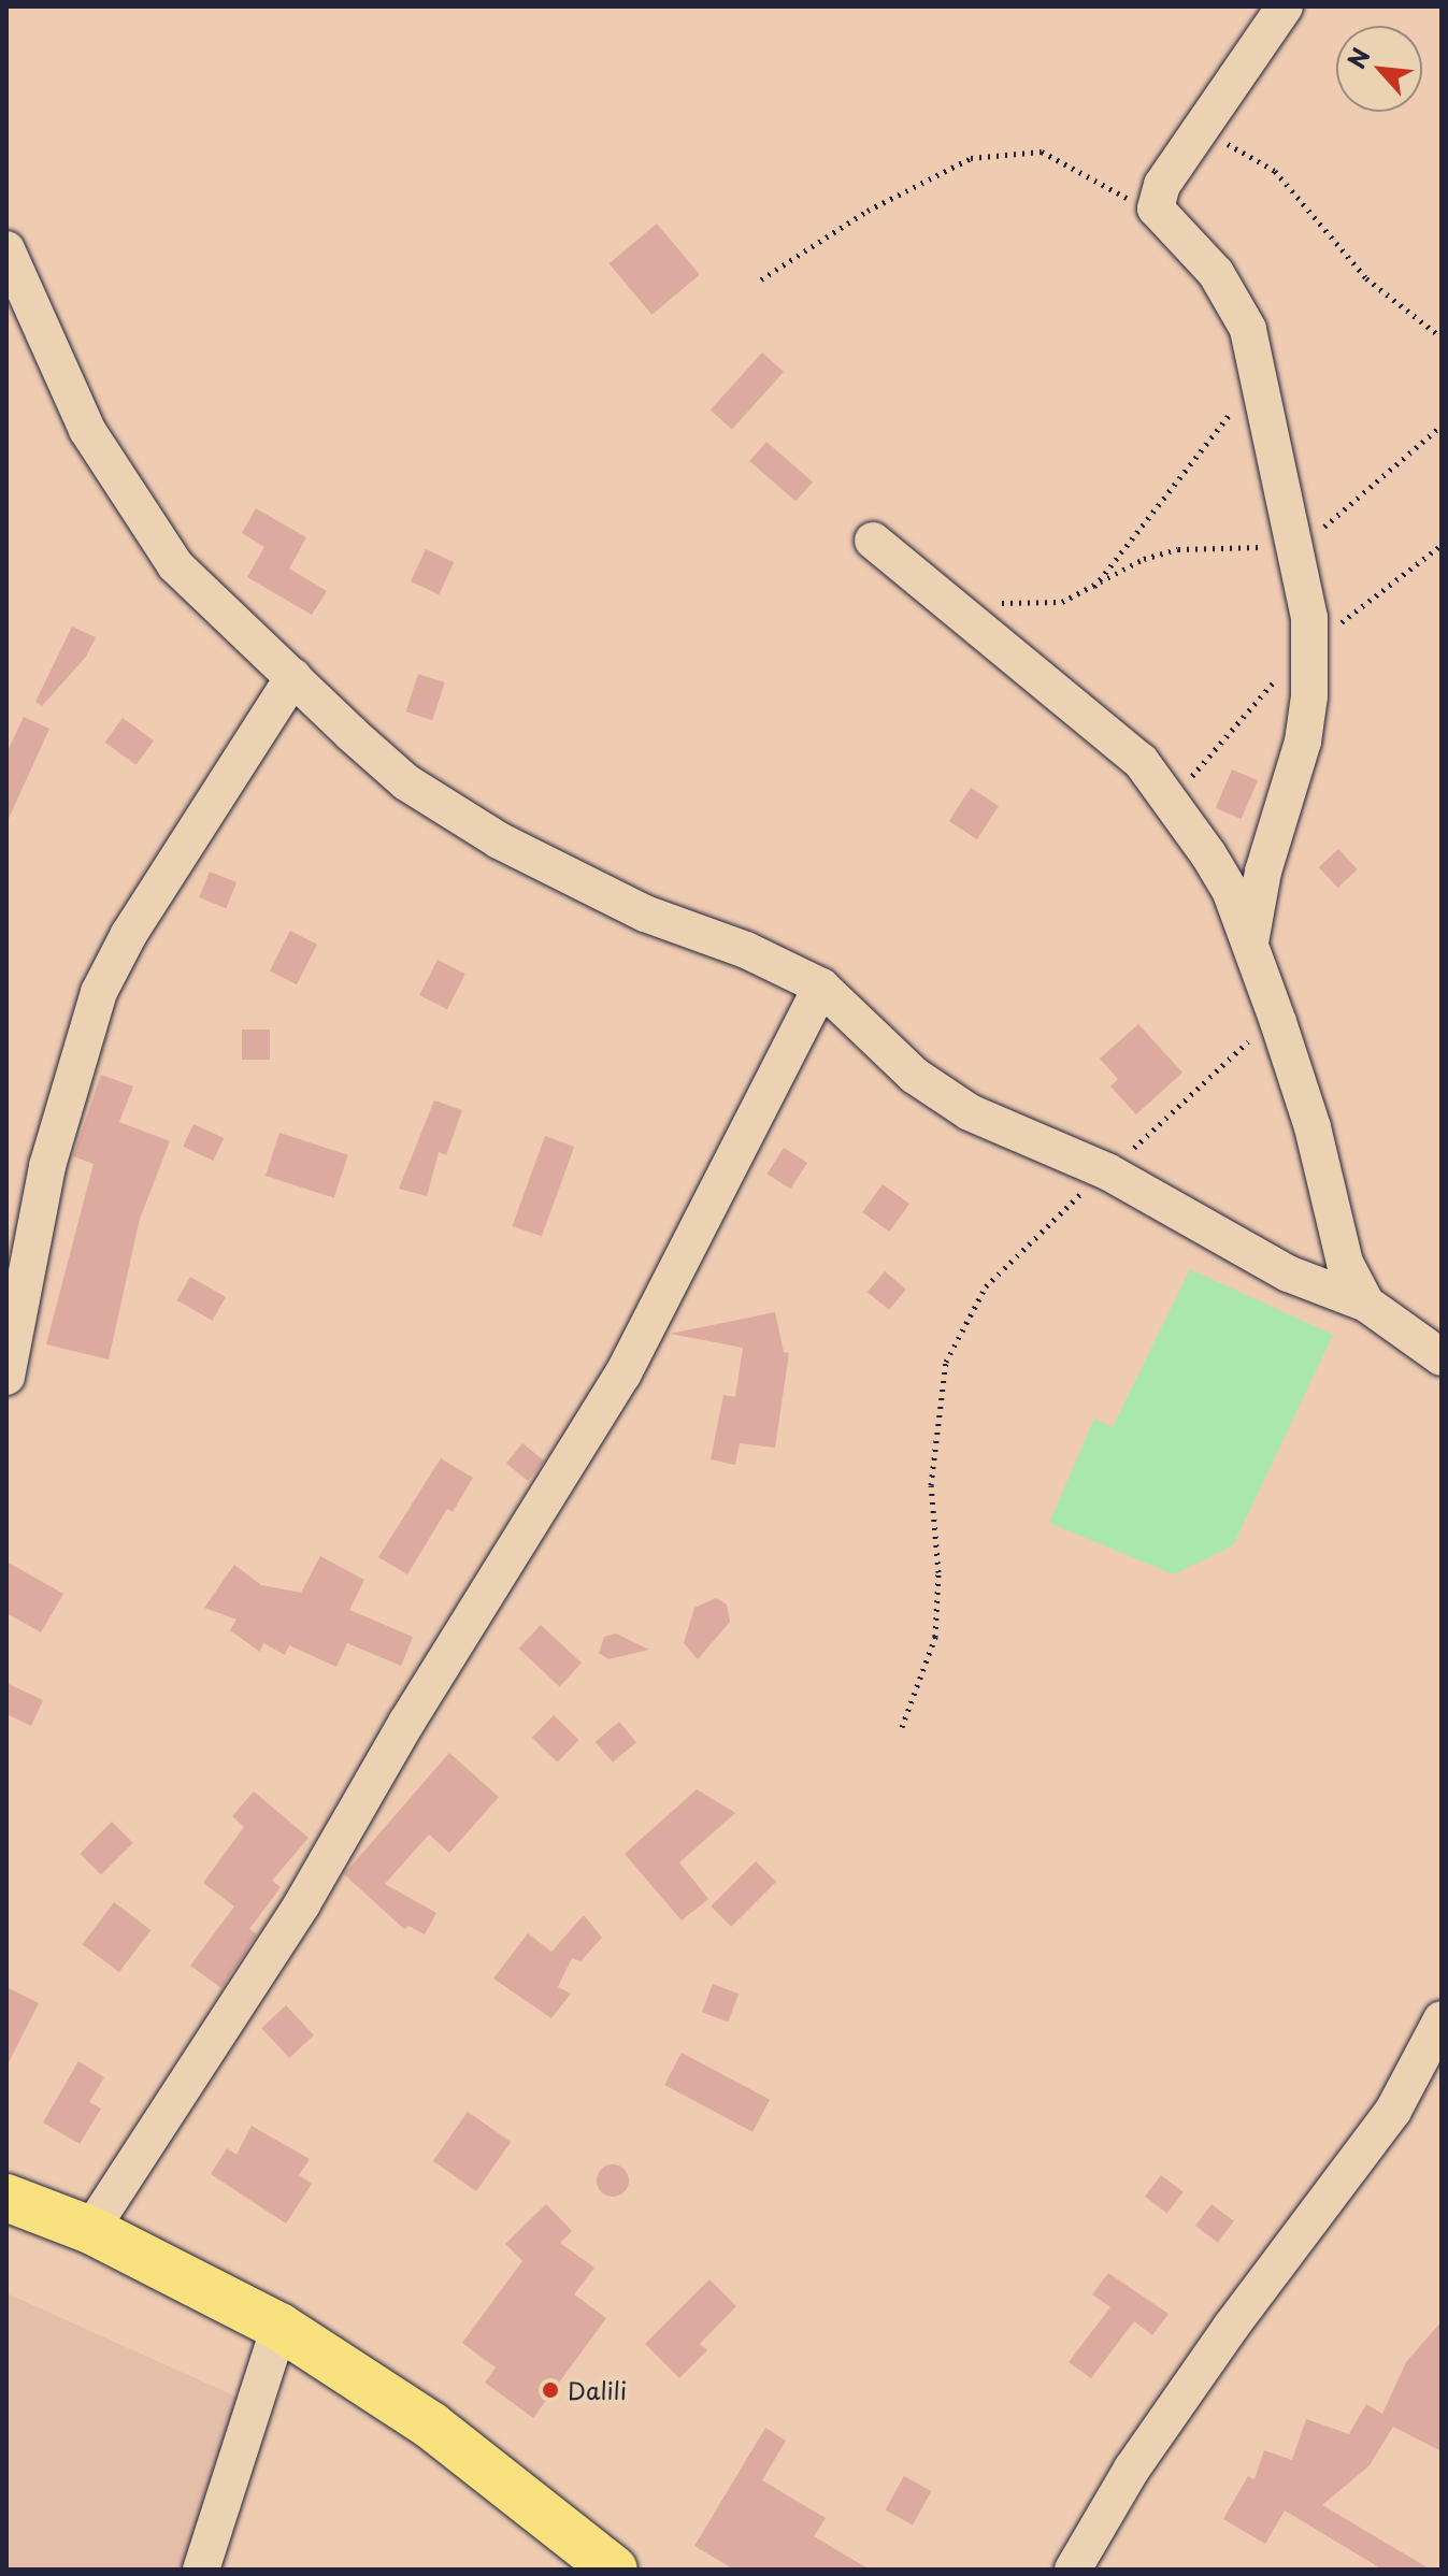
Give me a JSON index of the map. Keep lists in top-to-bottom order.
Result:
{
  "places": ["Dalili"],
  "north": "top left"
}
